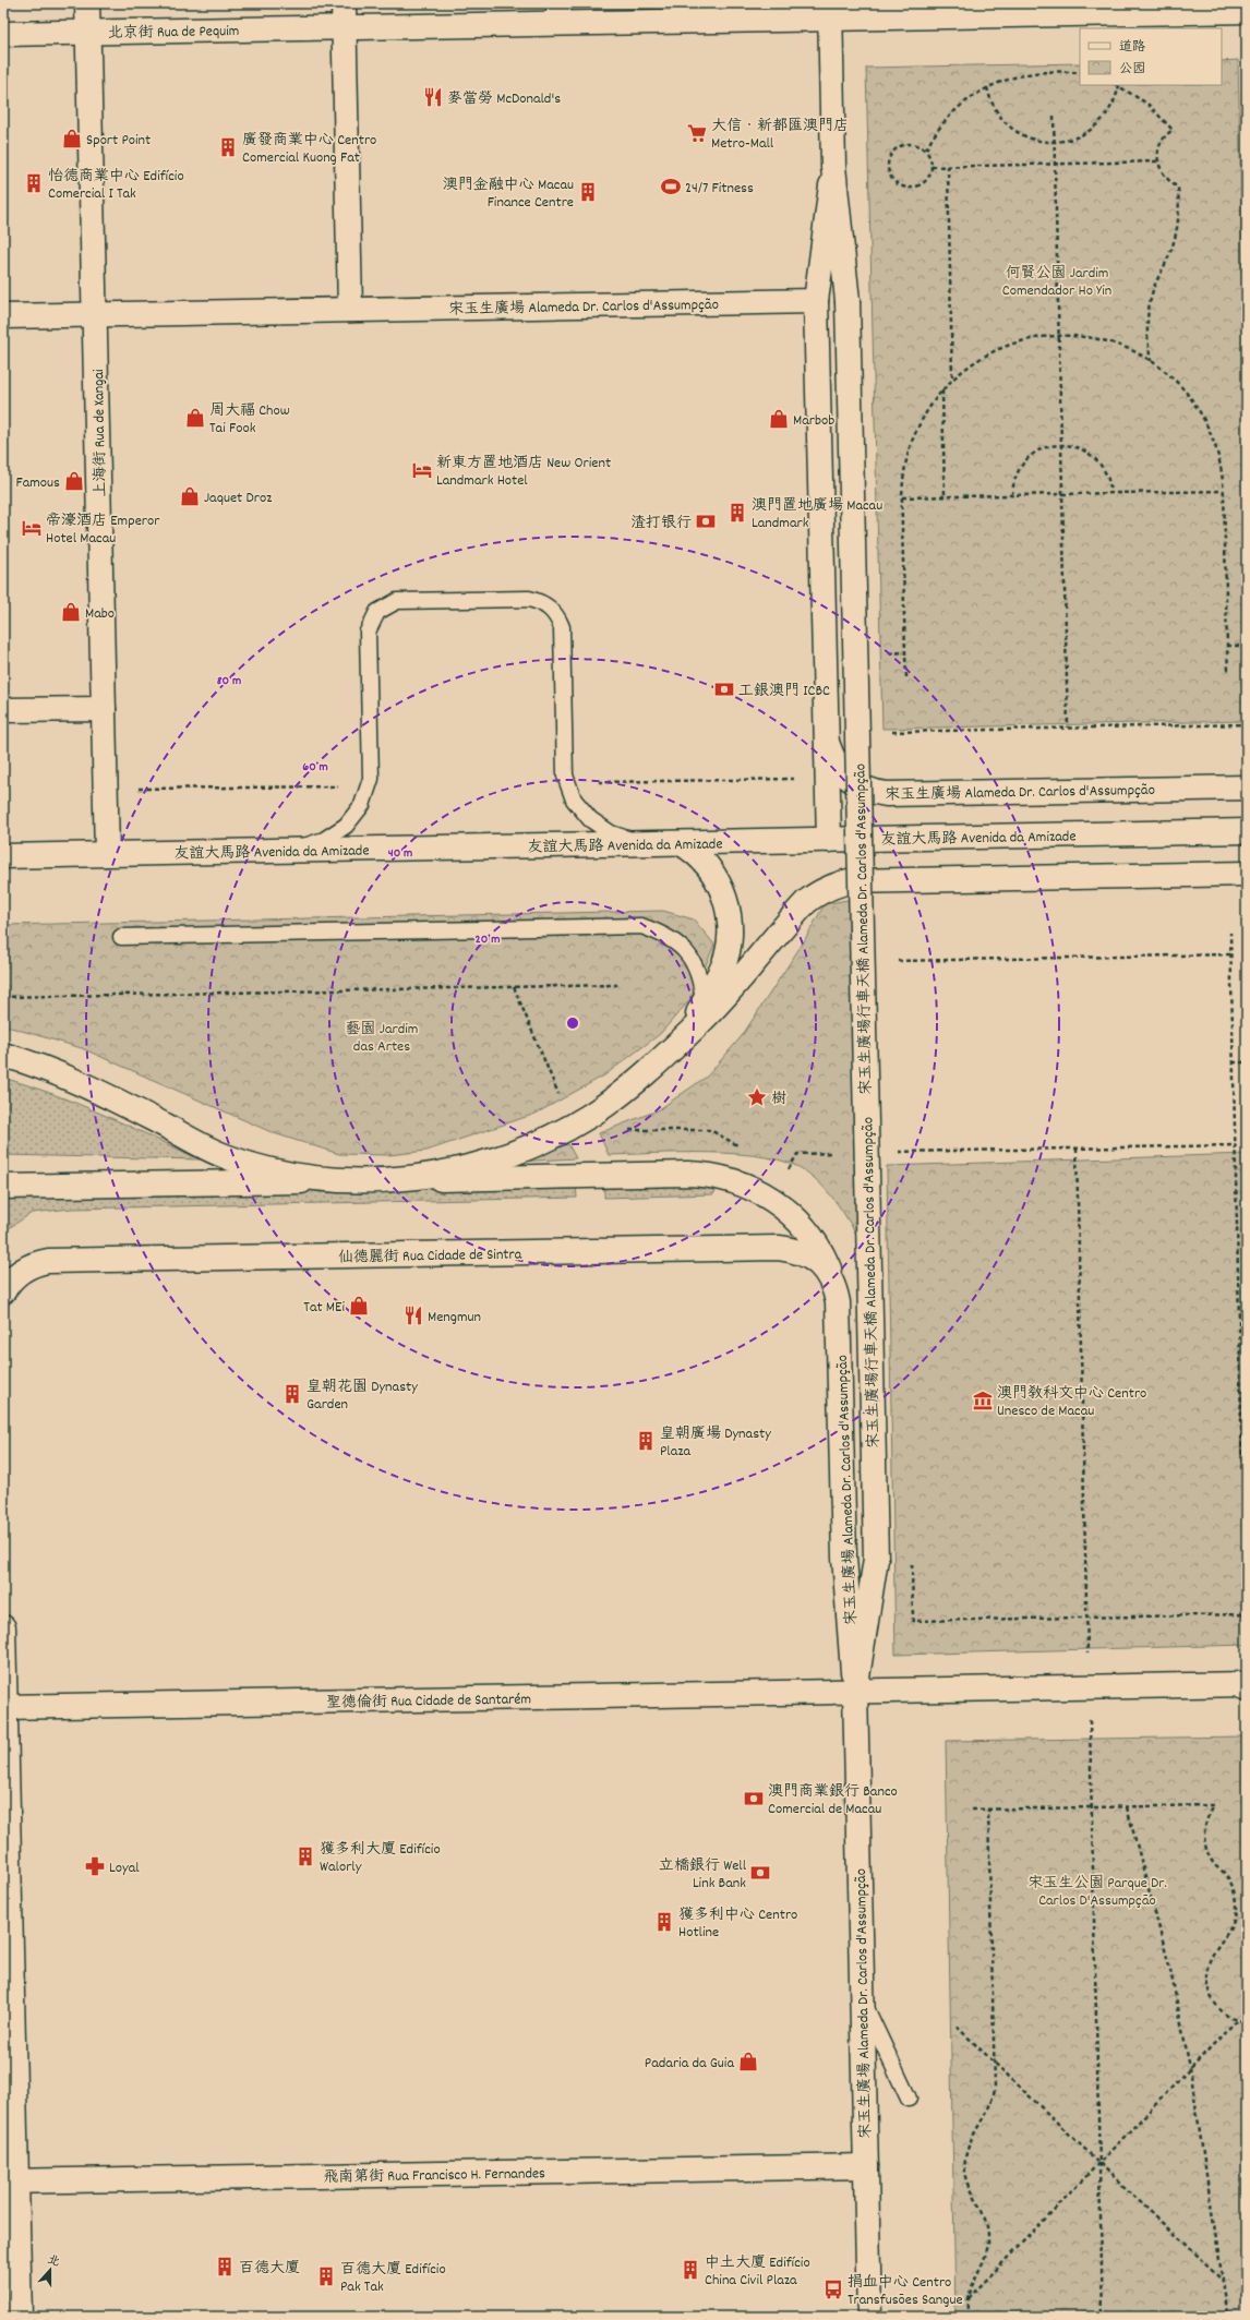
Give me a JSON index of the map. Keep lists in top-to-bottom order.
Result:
{
  "streets": {
    "street": [
      "北京街 Rua de Pequim",
      "宋玉生廣場 Alameda Dr. Carlos d'Assumpção",
      "上海街 Rua de Xangai",
      "友誼大馬路 Avenida da Amizade",
      "宋玉生廣場行車天橋 Alameda Dr. Carlos d'Assumpção",
      "仙德麗街 Rua Cidade de Sintra",
      "聖德倫街 Rua Cidade de Santarém",
      "飛南第街 Rua Francisco H. Fernandes"
    ]
  },
  "crossings": [
    ["北京街 Rua de Pequim", "宋玉生廣場 Alameda Dr. Carlos d'Assumpção"],
    ["北京街 Rua de Pequim", "上海街 Rua de Xangai"],
    ["宋玉生廣場 Alameda Dr. Carlos d'Assumpção", "友誼大馬路 Avenida da Amizade"],
    ["宋玉生廣場 Alameda Dr. Carlos d'Assumpção", "宋玉生廣場行車天橋 Alameda Dr. Carlos d'Assumpção"],
    ["宋玉生廣場 Alameda Dr. Carlos d'Assumpção", "仙德麗街 Rua Cidade de Sintra"],
    ["宋玉生廣場 Alameda Dr. Carlos d'Assumpção", "聖德倫街 Rua Cidade de Santarém"],
    ["宋玉生廣場 Alameda Dr. Carlos d'Assumpção", "飛南第街 Rua Francisco H. Fernandes"],
    ["上海街 Rua de Xangai", "友誼大馬路 Avenida da Amizade"]
  ],
  "parks": ["何賢公園 Jardim Comendador Ho Yin", "藝園 Jardim das Artes", "宋玉生公園 Parque Dr. Carlos D'Assumpção"],
  "places": {
    "restaurant": ["麥當勞 McDonald's", "Mengmun"],
    "supermarket": ["大信．新都匯澳門店 Metro-Mall"],
    "shop": [
      "Sport Point",
      "周大福 Chow Tai Fook",
      "Marbob",
      "Famous",
      "Jaquet Droz",
      "Mabo",
      "Tat MEi",
      "Padaria da Guia"
    ],
    "building": [
      "廣發商業中心 Centro Comercial Kuong Fat",
      "怡德商業中心 Edifício Comercial I Tak",
      "澳門金融中心 Macau Finance Centre",
      "澳門置地廣場 Macau Landmark",
      "皇朝花園 Dynasty Garden",
      "皇朝廣場 Dynasty Plaza",
      "獲多利大廈 Edifício Walorly",
      "獲多利中心 Centro Hotline",
      "百德大廈",
      "中土大廈 Edifício China Civil Plaza",
      "百德大廈 Edifício Pak Tak"
    ],
    "sports": ["24/7 Fitness"],
    "hotel": ["新東方置地酒店 New Orient Landmark Hotel", "帝濠酒店 Emperor Hotel Macau"],
    "bank": [
      "渣打银行",
      "工銀澳門 ICBC",
      "澳門商業銀行 Banco Comercial de Macau",
      "立橋銀行 Well Link Bank"
    ],
    "place": ["樹"],
    "museum": ["澳門教科文中心 Centro Unesco de Macau"],
    "pharmacy": ["Loyal"],
    "bus stop": ["捐血中心 Centro Transfusões Sangue"]
  },
  "legend": ["道路", "公园"],
  "north": "top",
  "rings": [
    "80 m",
    "60 m",
    "40 m",
    "20 m"
  ]
}
